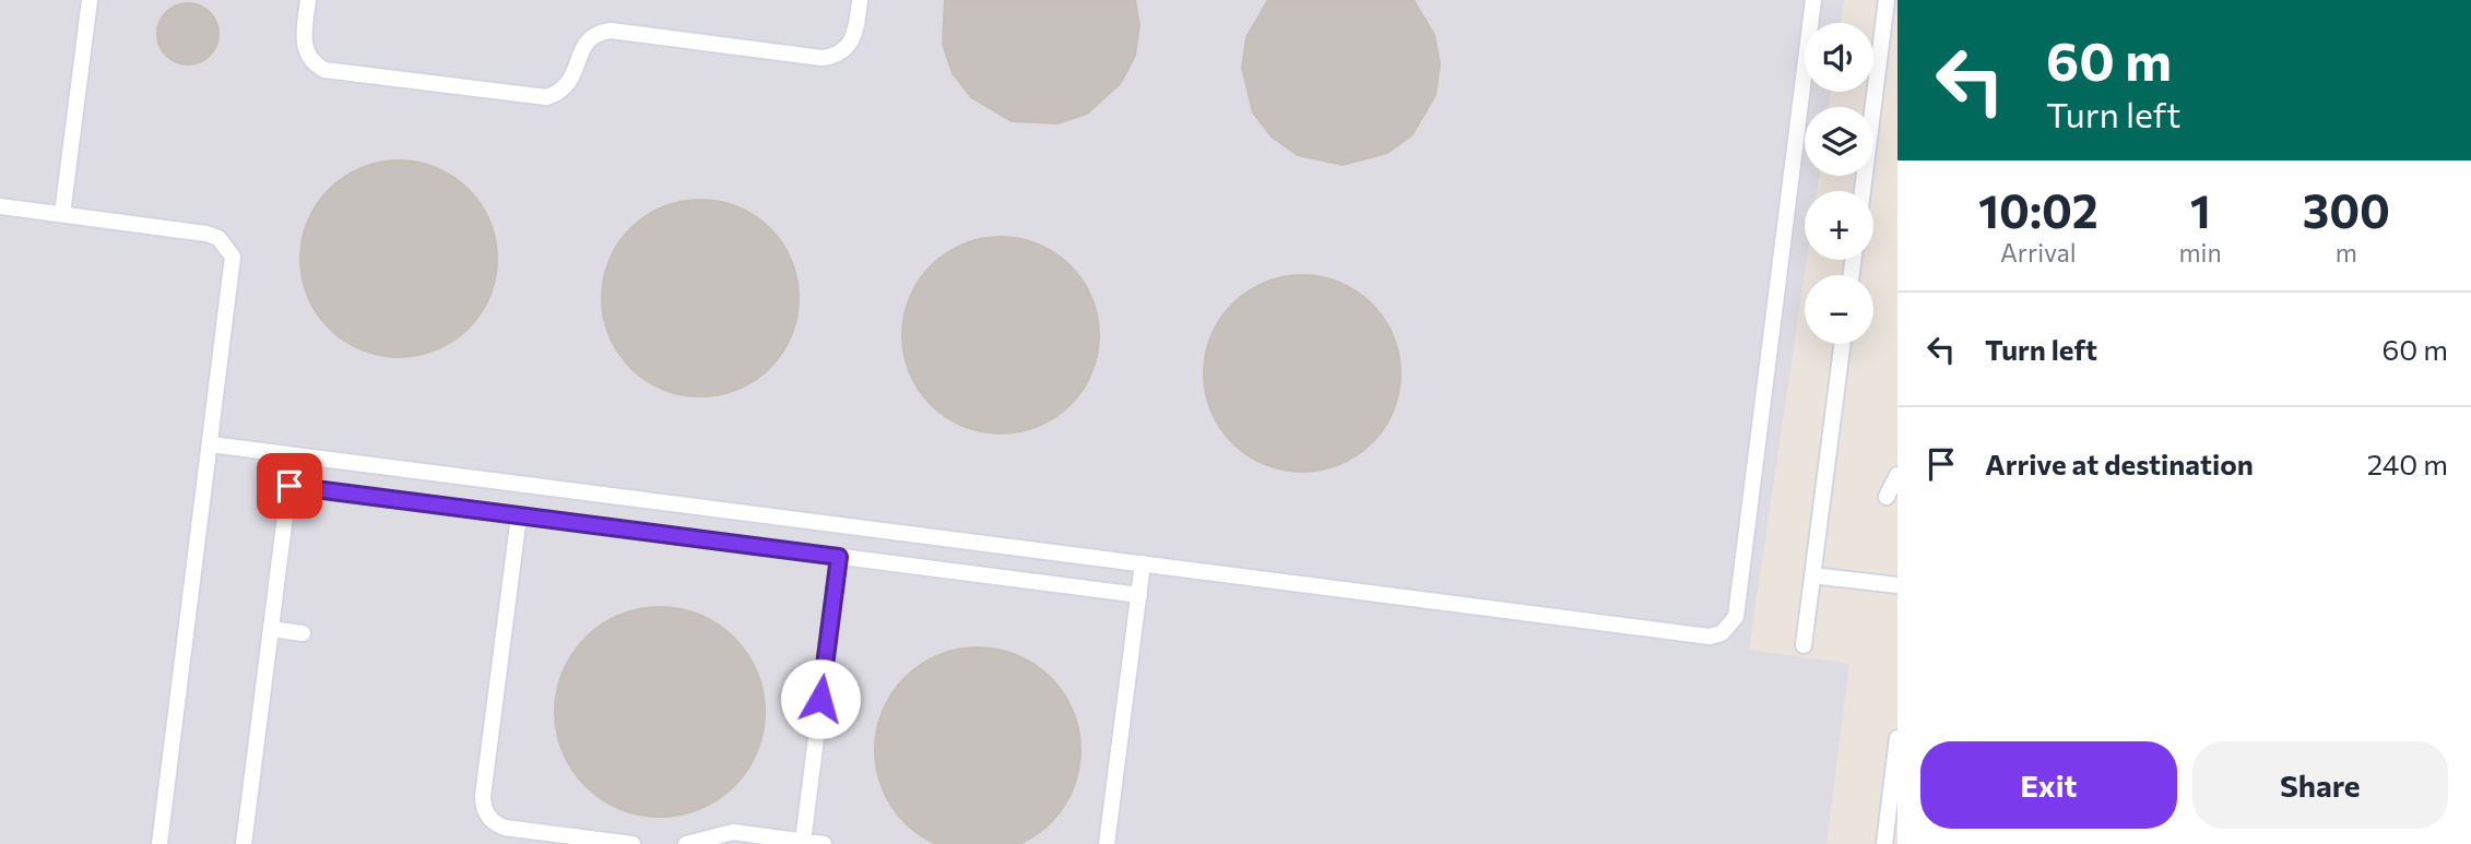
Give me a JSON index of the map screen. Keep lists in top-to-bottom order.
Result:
{
  "page": {
    "turn": ["60 m", "Turn left"],
    "map_buttons": ["+", "−"],
    "eta": [
      "10:02",
      "Arrival",
      "1",
      "min",
      "300",
      "m"
    ],
    "list": [
      {
        "name": "Turn left",
        "value": "60 m"
      },
      {
        "name": "Arrive at destination",
        "value": "240 m"
      }
    ],
    "buttons": ["Exit", "Share"]
  }
}
